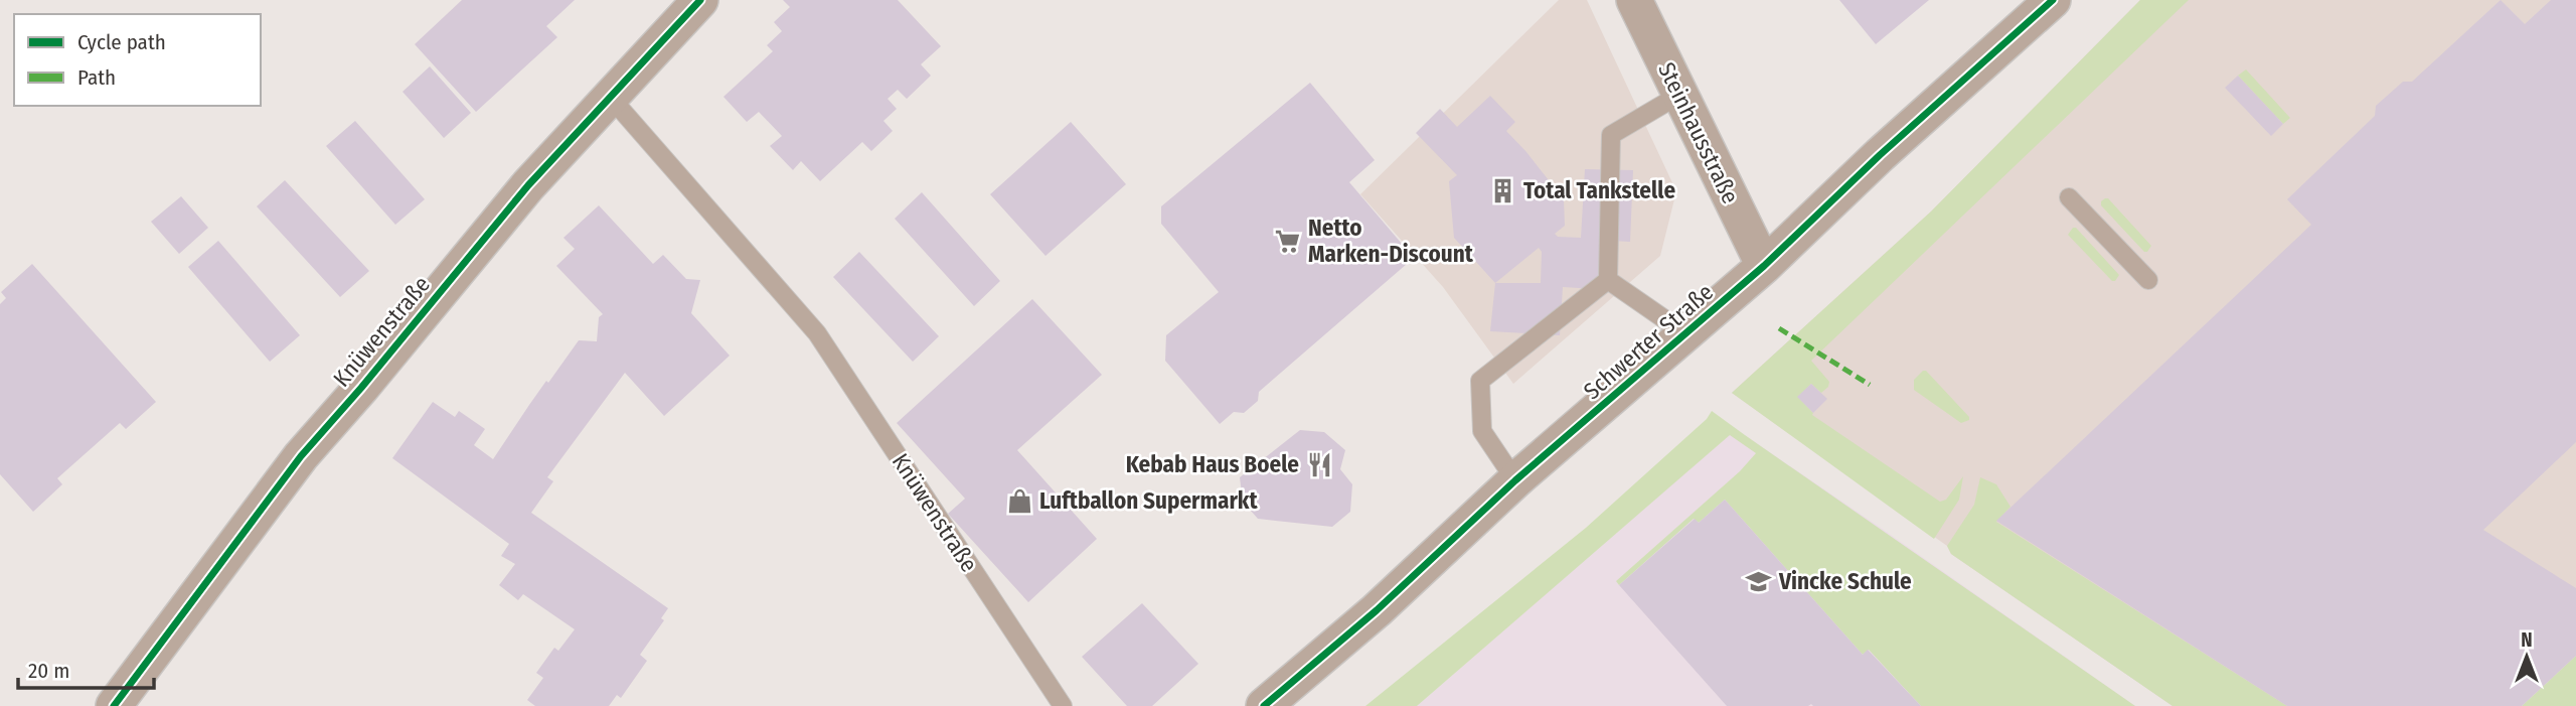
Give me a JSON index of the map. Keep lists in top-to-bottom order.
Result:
{
  "streets": {
    "street": ["Steinhausstraße", "Knüwenstraße", "Schwerter Straße"]
  },
  "crossings": [
    ["Steinhausstraße", "Schwerter Straße"]
  ],
  "places": {
    "building": ["Total Tankstelle"],
    "supermarket": ["Netto Marken-Discount"],
    "restaurant": ["Kebab Haus Boele"],
    "shop": ["Luftballon Supermarkt"],
    "school or university": ["Vincke Schule"]
  },
  "legend": ["Cycle path", "Path"],
  "scale_bar": "20 m",
  "north": "top"
}
